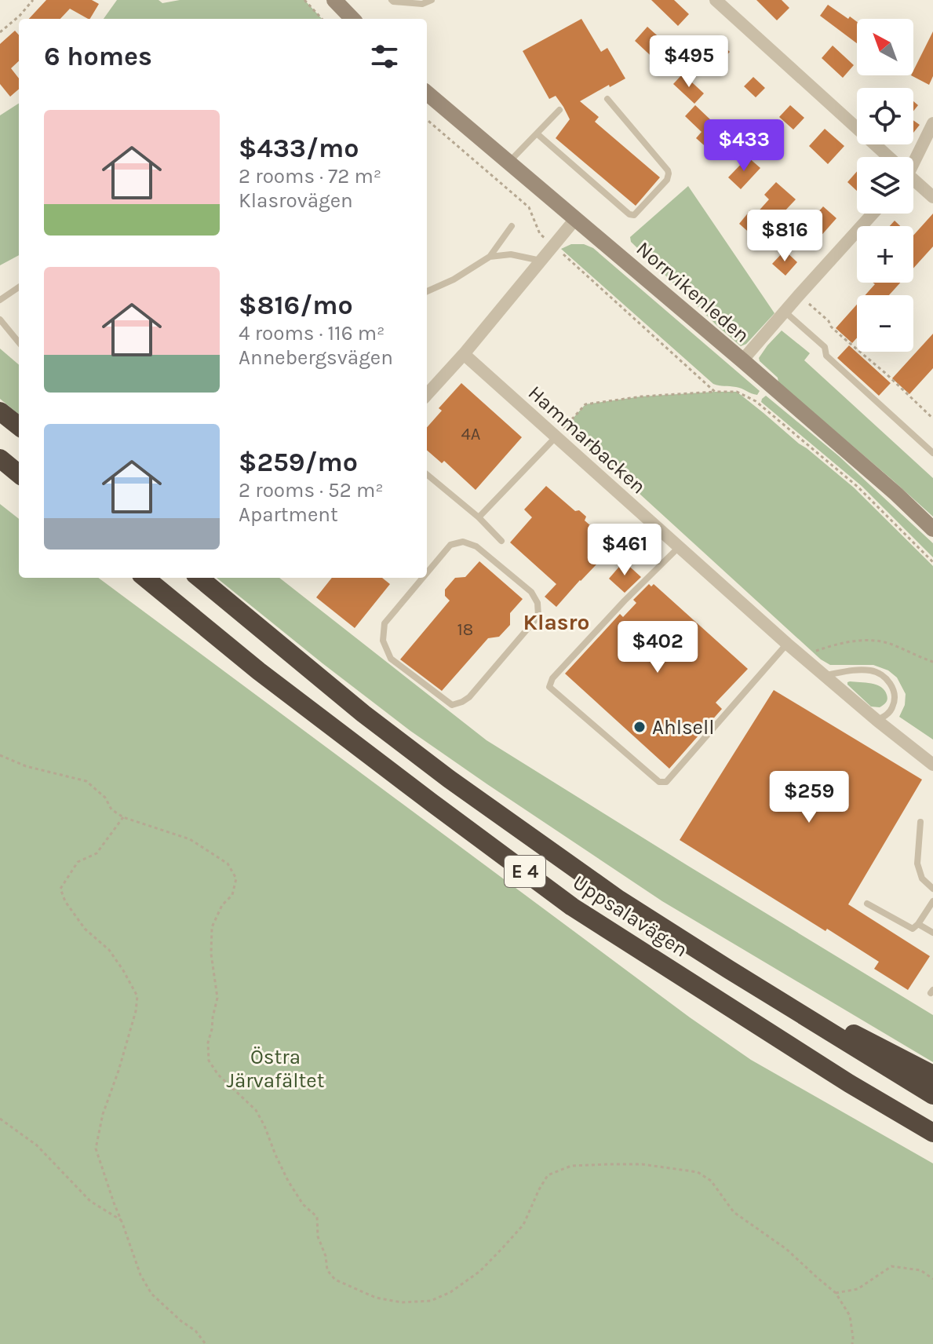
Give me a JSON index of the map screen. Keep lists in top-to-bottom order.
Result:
{
  "streets": {
    "highway": ["E 4", "Uppsalavägen"],
    "main road": ["Norrvikenleden"],
    "street": ["Hammarbacken"]
  },
  "districts": ["Klasro"],
  "parks": ["Östra Järvafältet"],
  "places": ["Ahlsell"],
  "house_numbers": ["4A", "18"],
  "north": "top left",
  "page": {
    "map_buttons": ["+", "−"],
    "heading": "6 homes",
    "price": [
      "$495",
      "$433",
      "$816",
      "$461",
      "$402",
      "$259"
    ],
    "list": [
      {
        "name": "$433/mo",
        "note": "2 rooms · 72 m² · Klasrovägen"
      },
      {
        "name": "$816/mo",
        "note": "4 rooms · 116 m² · Annebergsvägen"
      },
      {
        "name": "$259/mo",
        "note": "2 rooms · 52 m² · Apartment"
      }
    ]
  }
}
